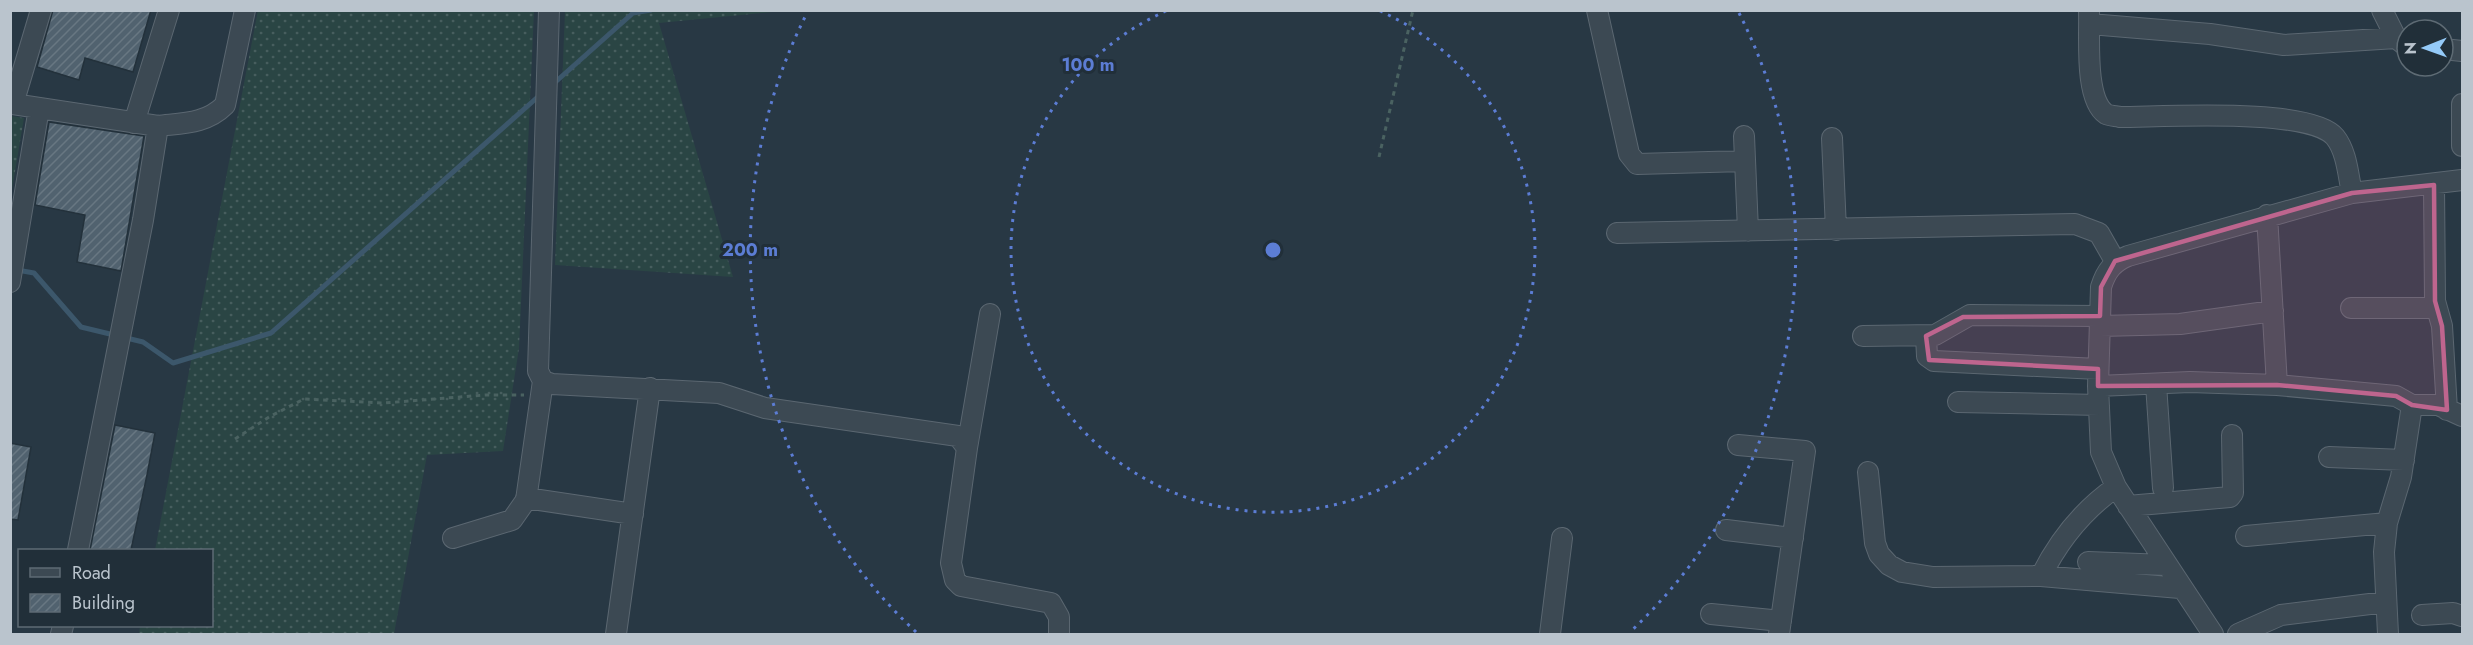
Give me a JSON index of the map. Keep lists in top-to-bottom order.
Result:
{
  "legend": ["Road", "Building"],
  "north": "left",
  "rings": ["100 m", "200 m"]
}
